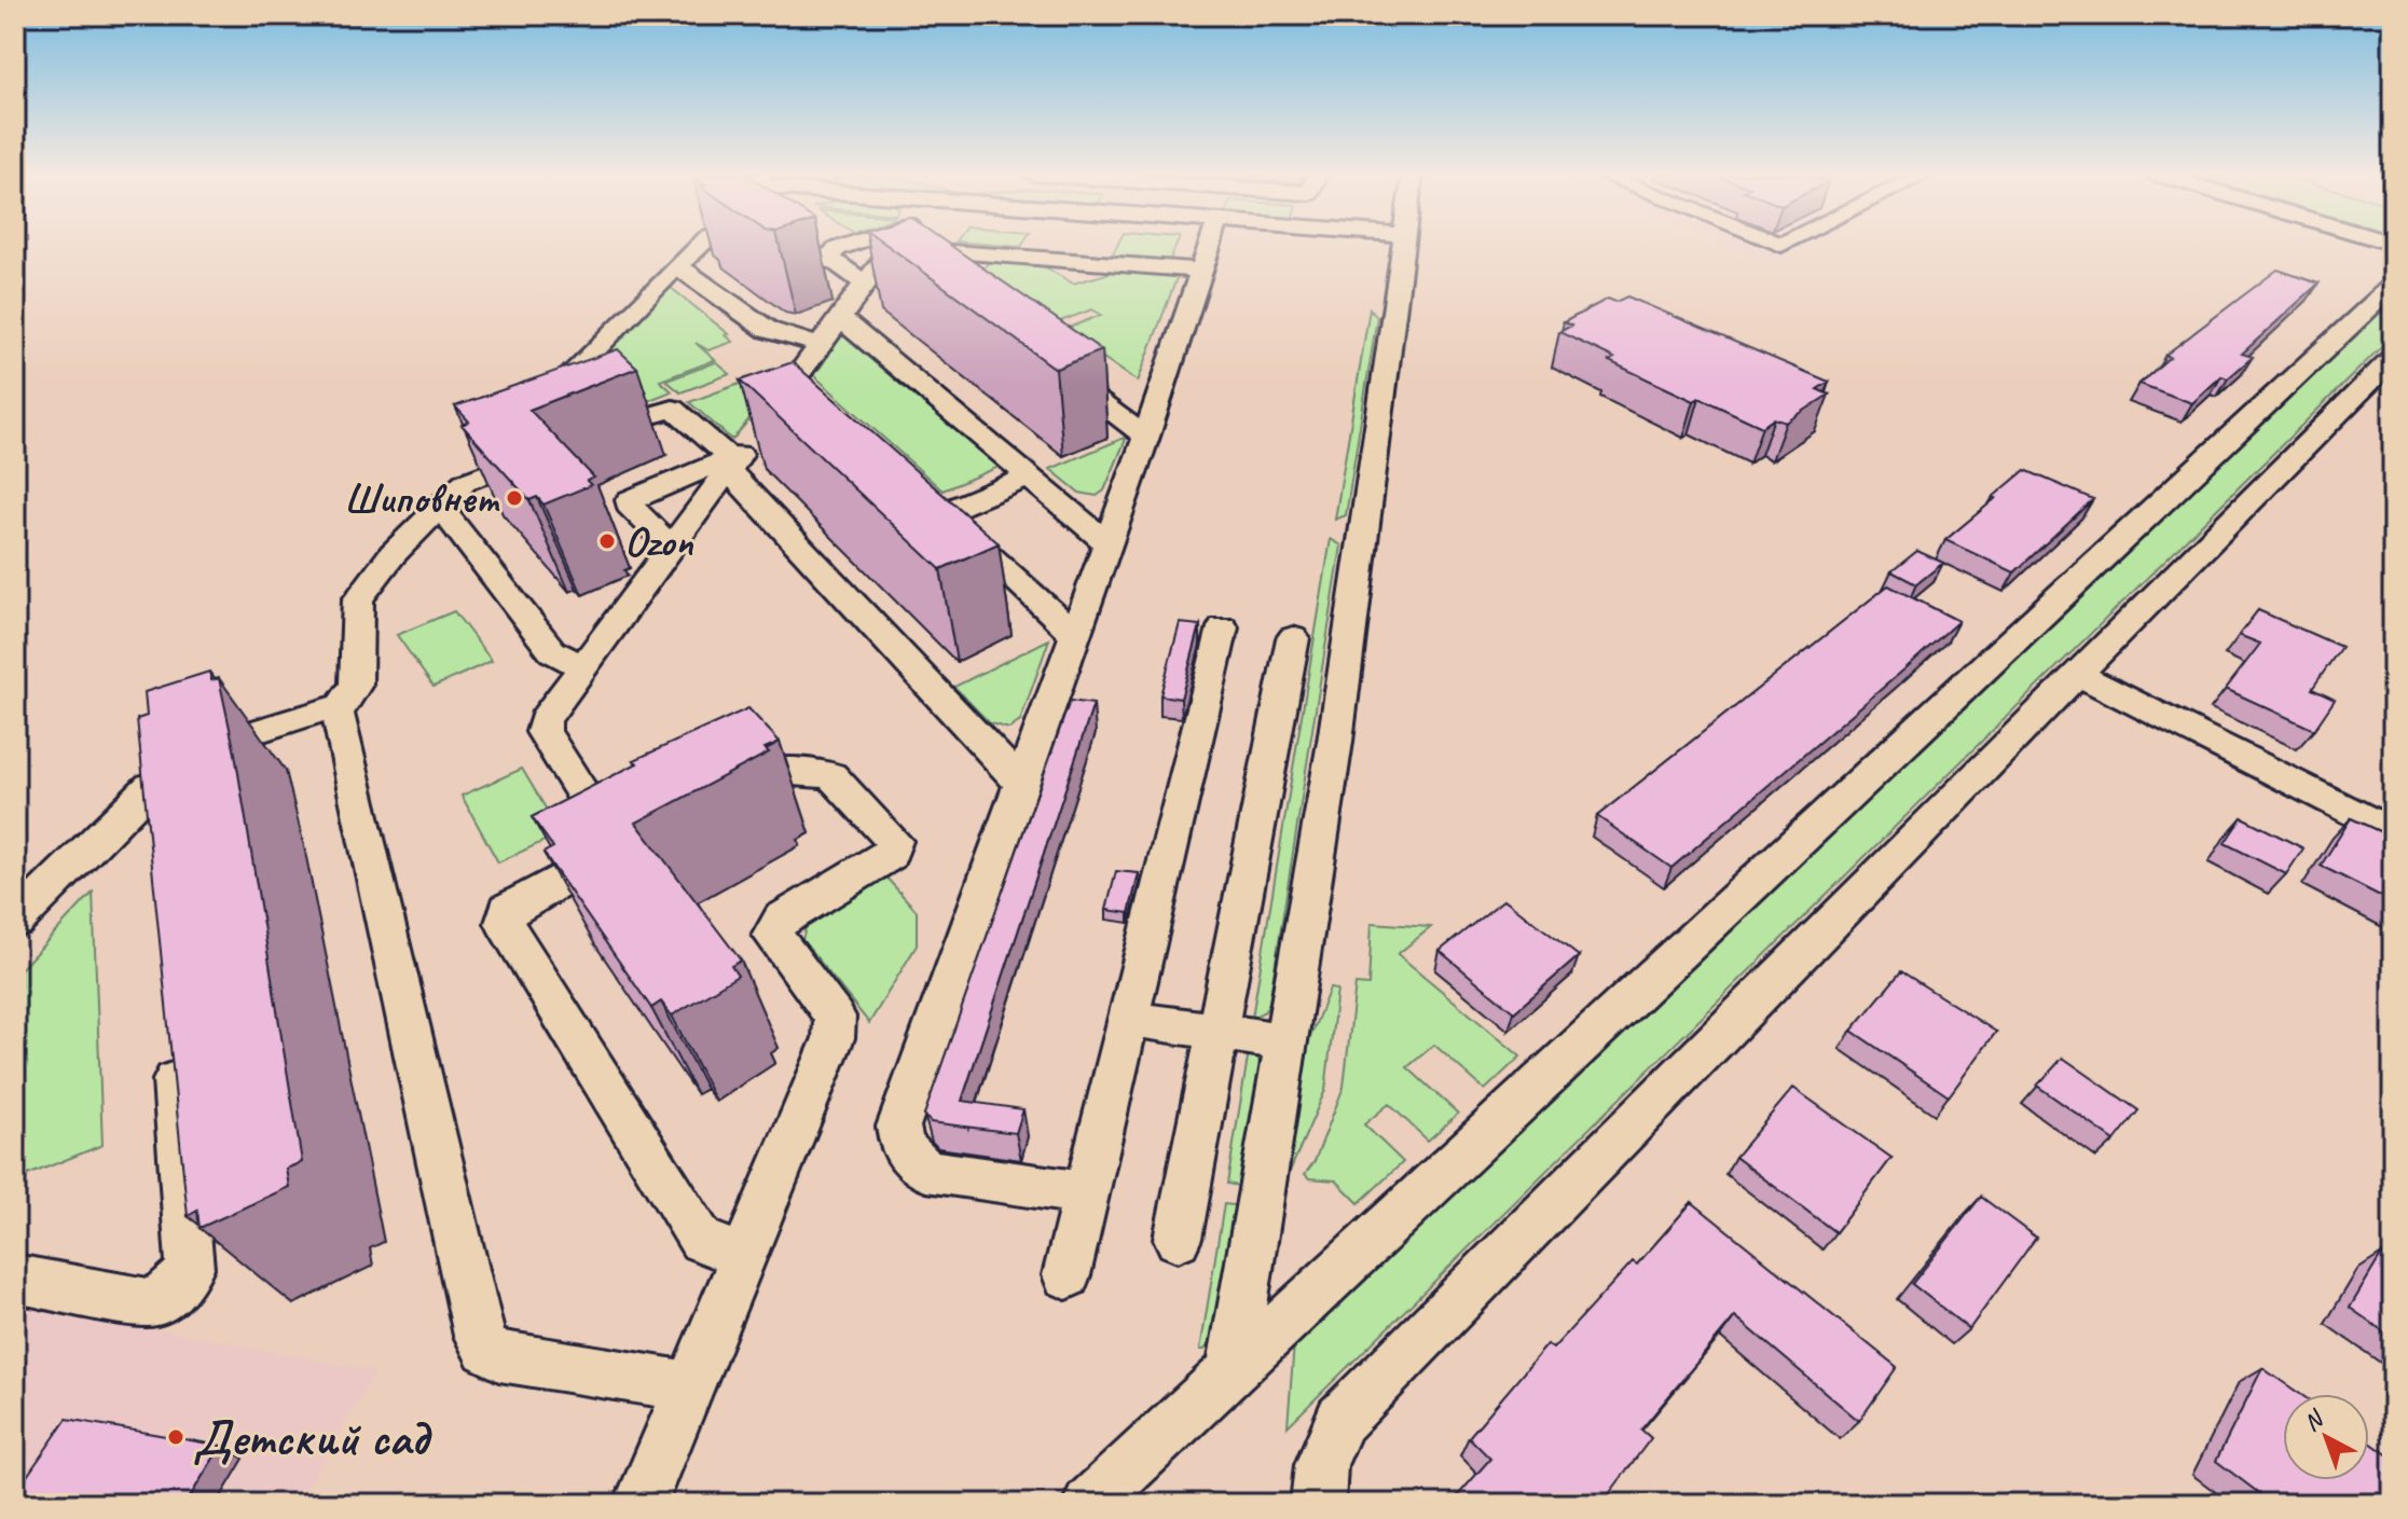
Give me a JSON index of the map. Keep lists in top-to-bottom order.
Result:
{
  "places": ["Шиповнет", "Ozon", "Детский сад"],
  "north": "top left"
}
